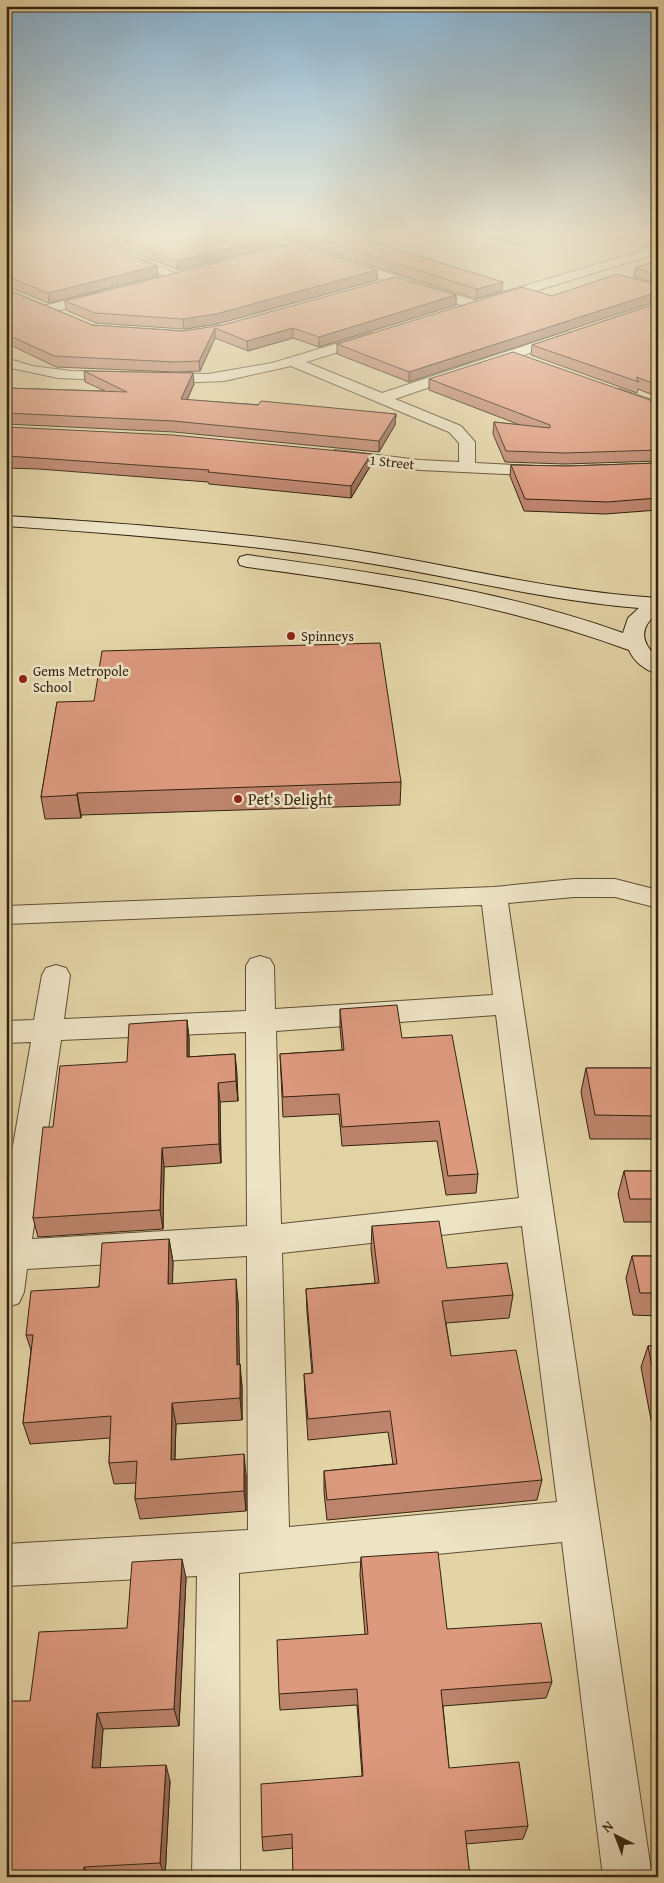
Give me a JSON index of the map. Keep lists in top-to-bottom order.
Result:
{
  "streets": {
    "street": ["1 Street"]
  },
  "places": ["Spinneys", "Gems Metropole School", "Pet's Delight"],
  "north": "top left"
}
